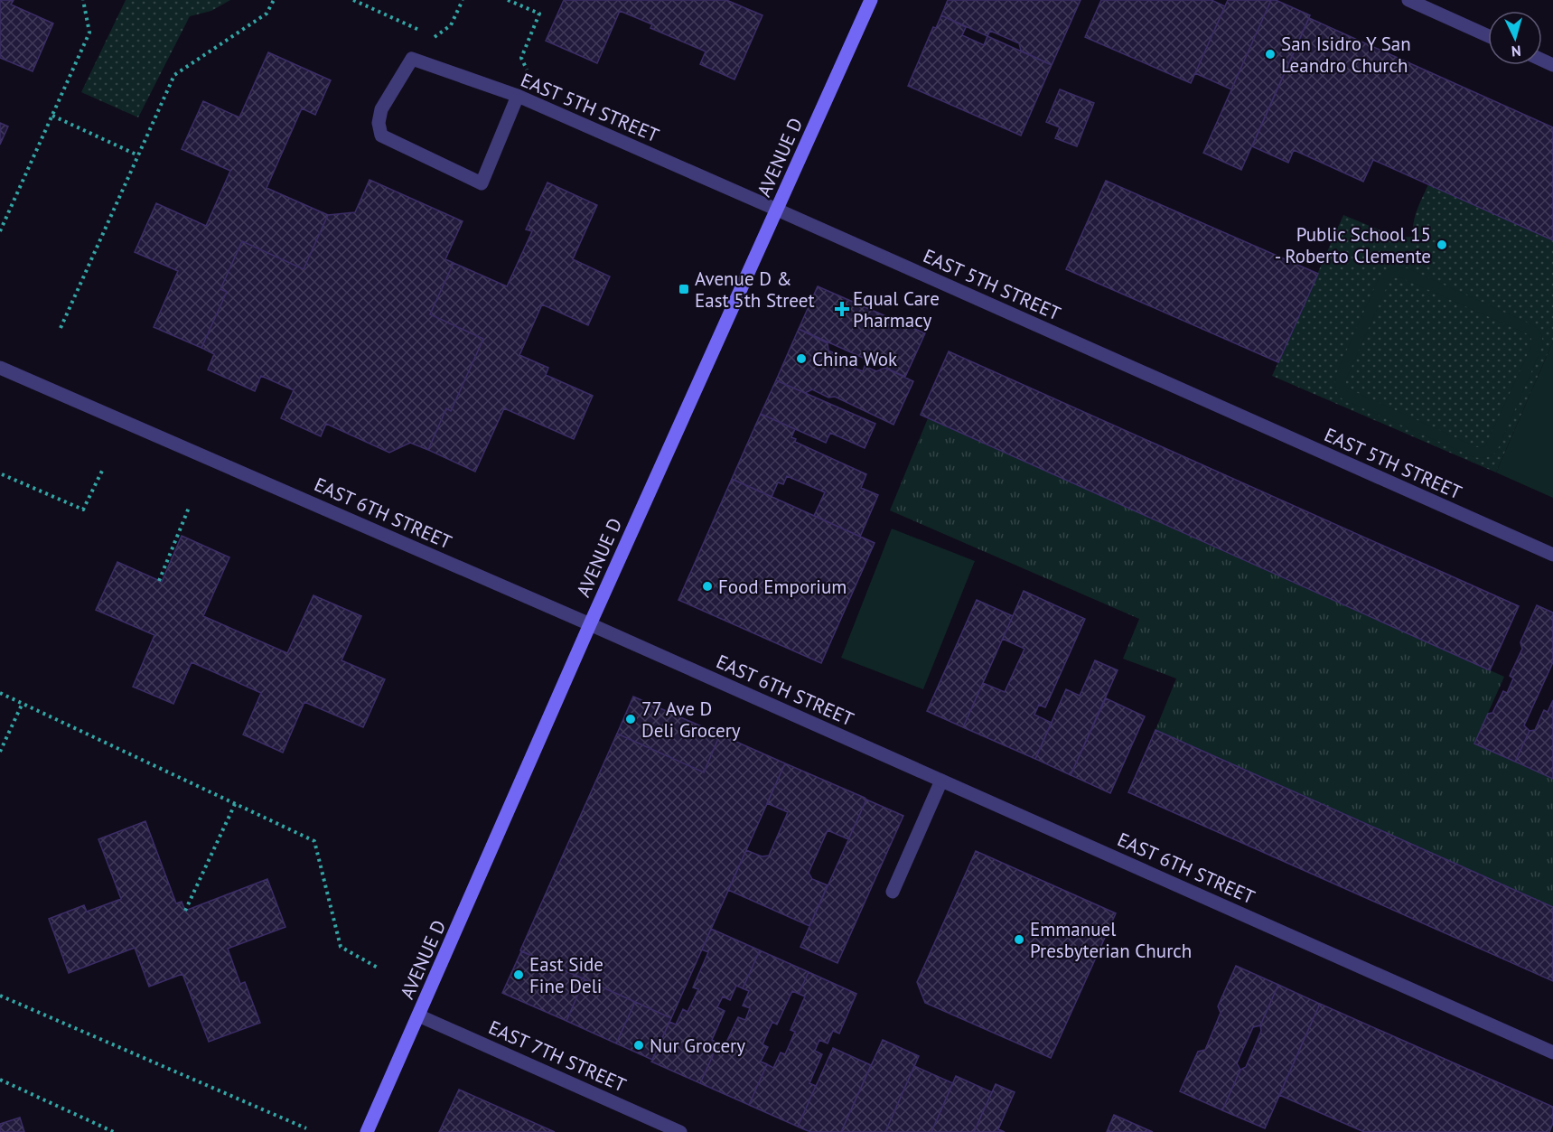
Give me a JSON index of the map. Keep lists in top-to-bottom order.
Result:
{
  "streets": {
    "street": [
      "EAST 5TH STREET",
      "AVENUE D",
      "EAST 6TH STREET",
      "EAST 7TH STREET"
    ]
  },
  "crossings": [
    ["EAST 5TH STREET", "AVENUE D"],
    ["AVENUE D", "EAST 6TH STREET"],
    ["AVENUE D", "EAST 7TH STREET"]
  ],
  "places": {
    "other": [
      "San Isidro Y San Leandro Church",
      "Public School 15 - Roberto Clemente",
      "China Wok",
      "Food Emporium",
      "77 Ave D Deli Grocery",
      "Emmanuel Presbyterian Church",
      "East Side Fine Deli",
      "Nur Grocery"
    ],
    "transit": ["Avenue D & East 5th Street"],
    "health": ["Equal Care Pharmacy"]
  },
  "north": "bottom"
}
